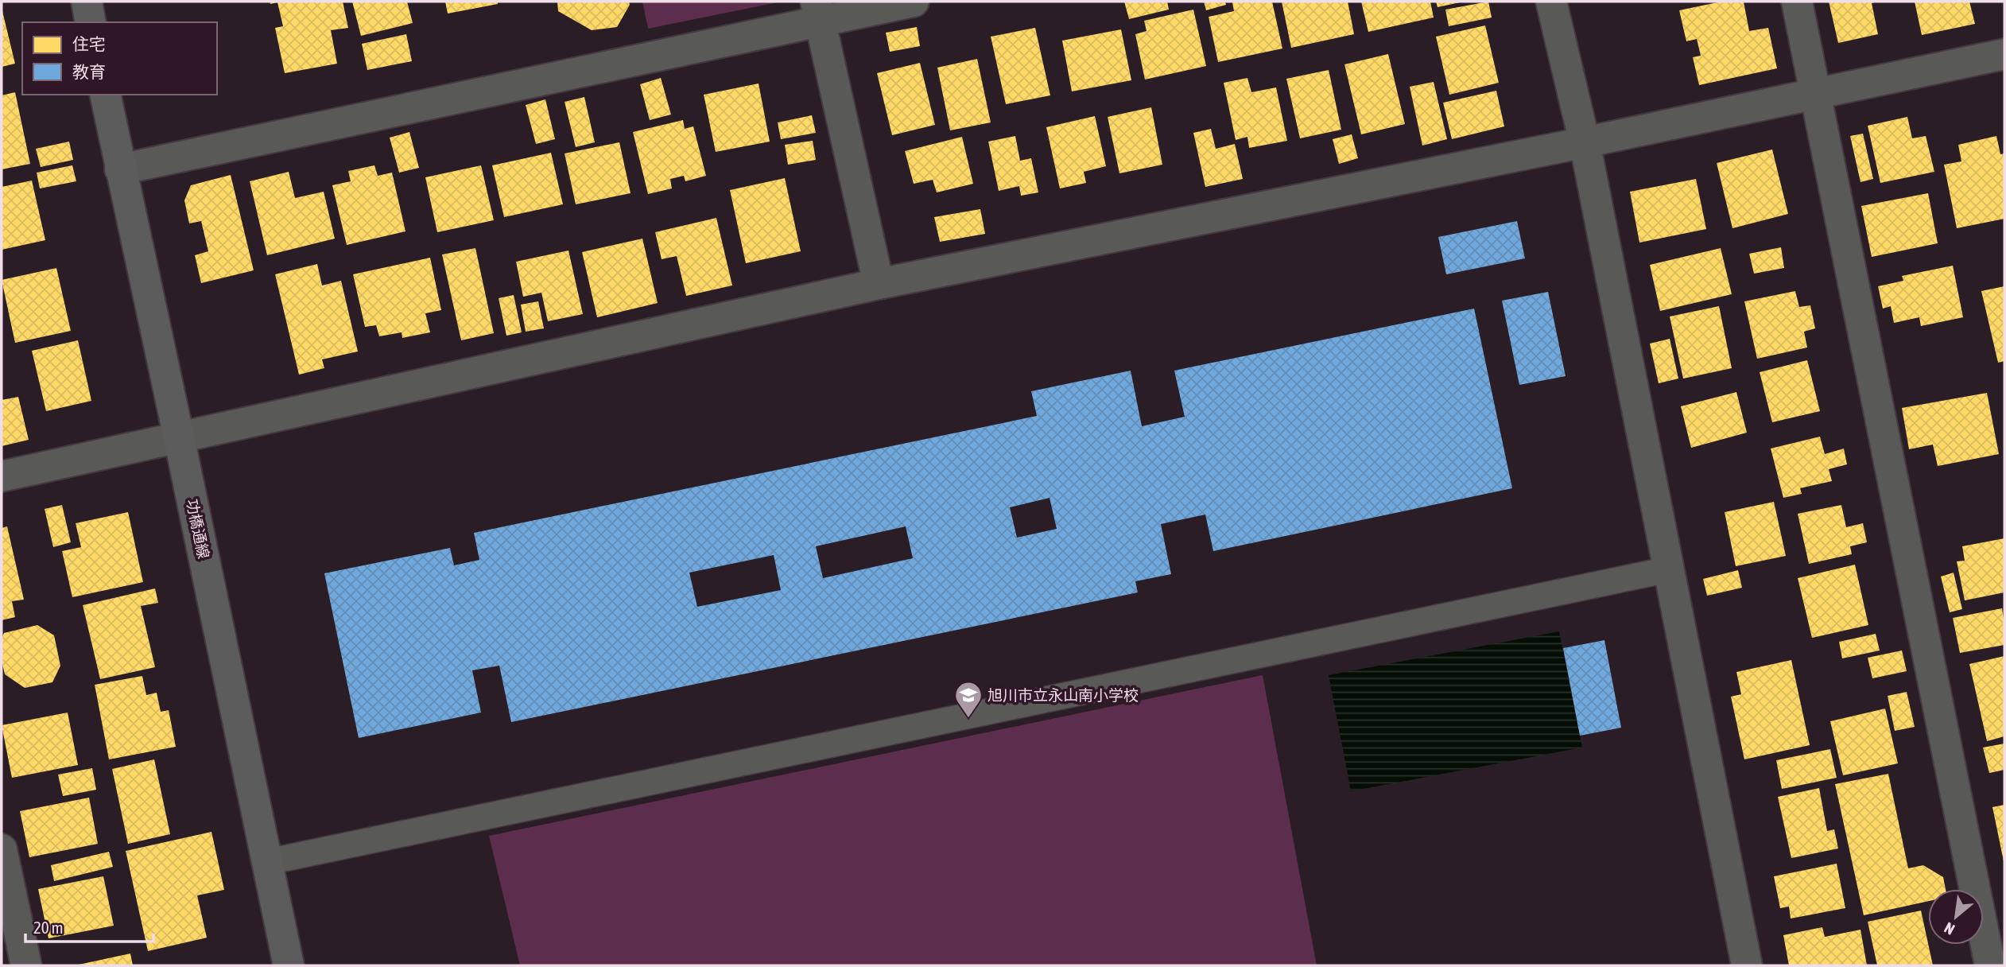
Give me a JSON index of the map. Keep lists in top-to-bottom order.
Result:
{
  "streets": {
    "street": ["功橋通線"]
  },
  "places": {
    "school or university": ["旭川市立永山南小学校"]
  },
  "legend": ["住宅", "教育"],
  "scale_bar": "20 m",
  "north": "bottom left"
}
